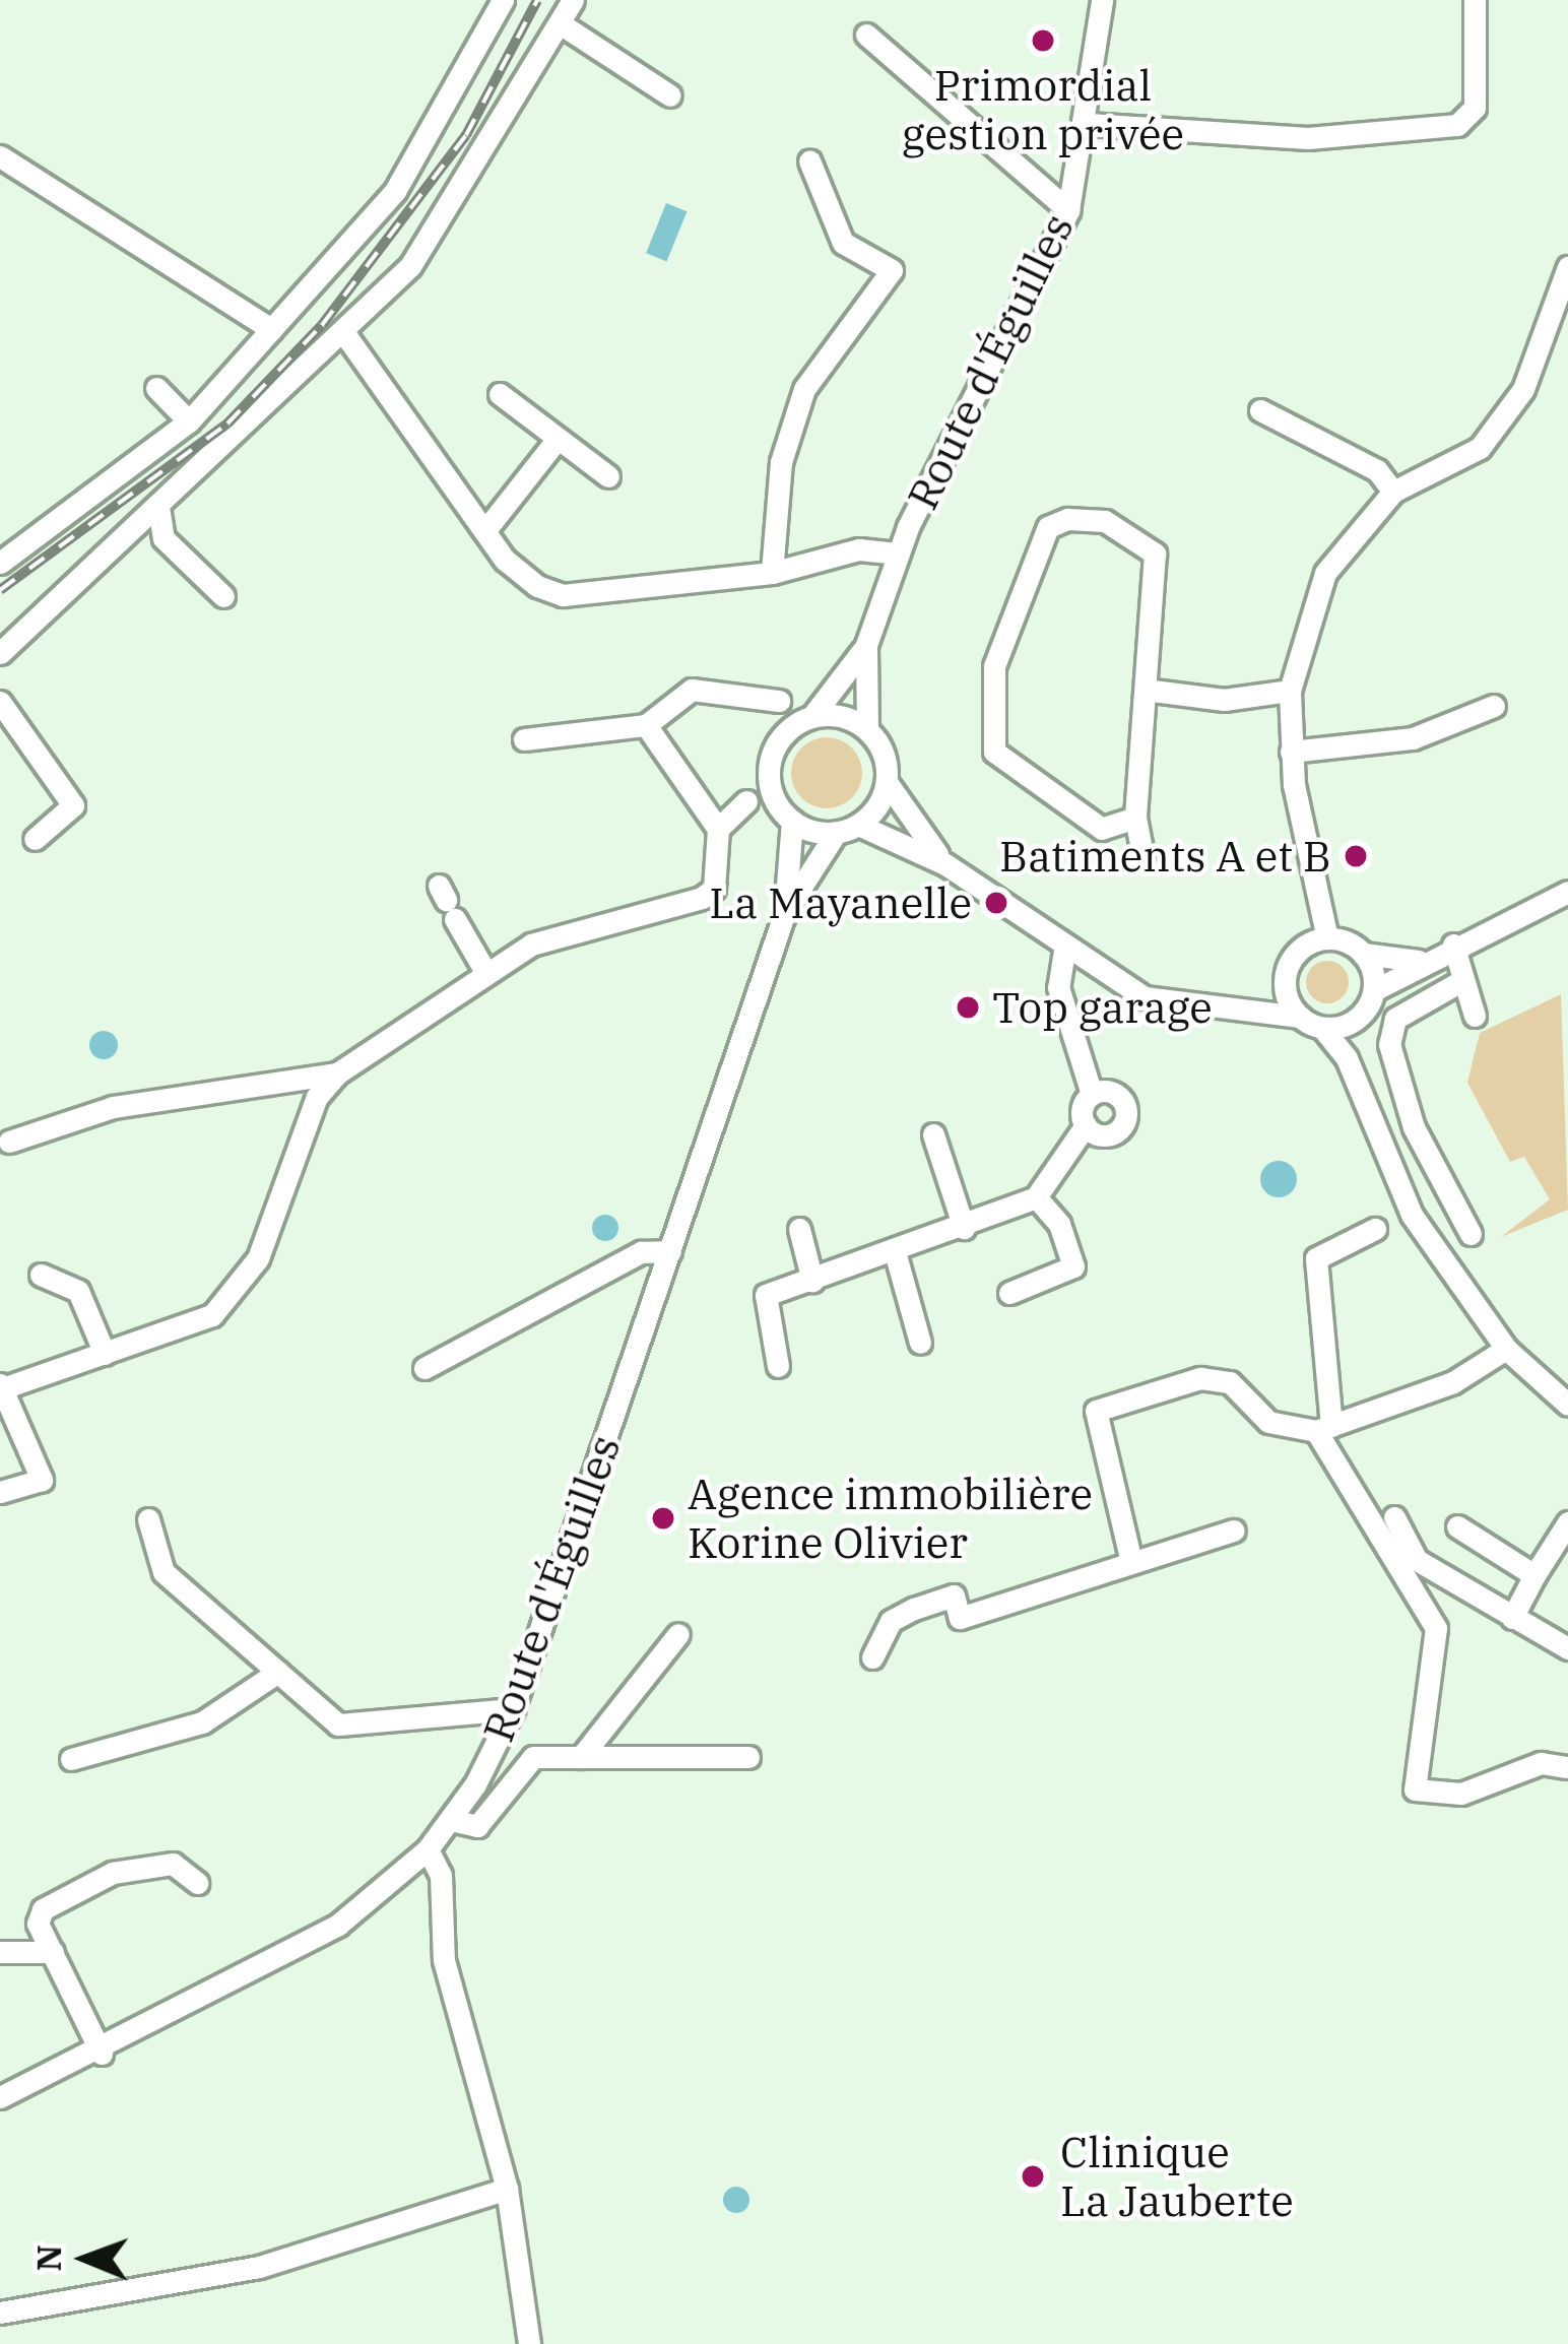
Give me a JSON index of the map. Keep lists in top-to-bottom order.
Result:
{
  "streets": {
    "street": ["Route d'Éguilles"]
  },
  "places": [
    "Primordial gestion privée",
    "Batiments A et B",
    "La Mayanelle",
    "Top garage",
    "Agence immobilière Korine Olivier",
    "Clinique La Jauberte"
  ],
  "north": "left"
}
